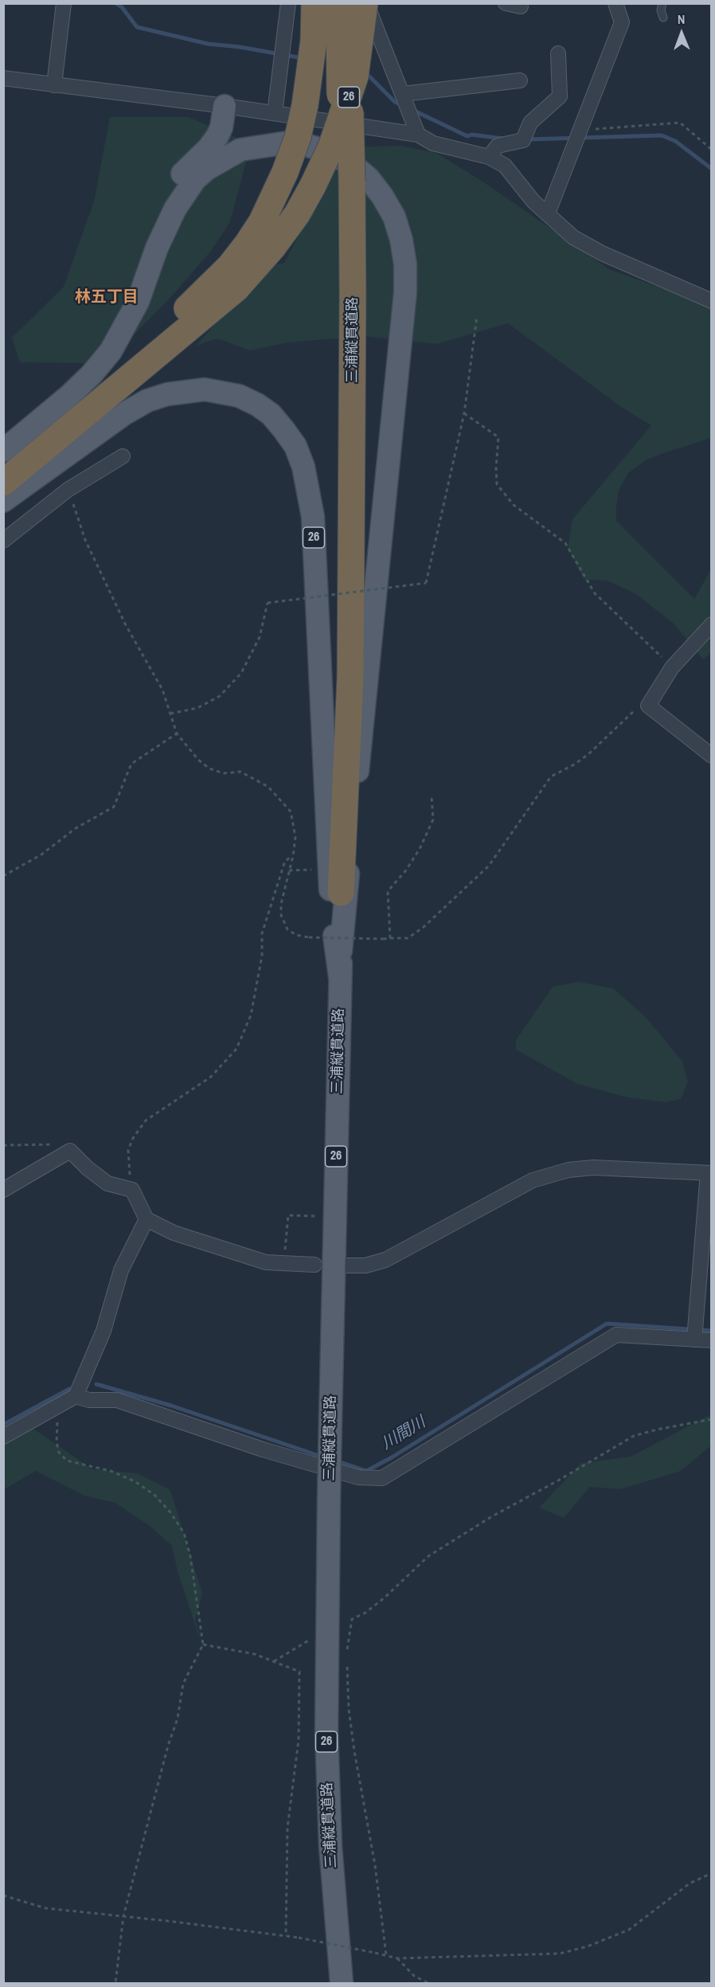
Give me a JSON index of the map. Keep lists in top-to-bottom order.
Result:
{
  "streets": {
    "highway": ["26", "三浦縦貫道路"]
  },
  "crossings": [
    ["26", "三浦縦貫道路"]
  ],
  "districts": ["林五丁目"],
  "water": ["川間川"],
  "north": "top"
}
